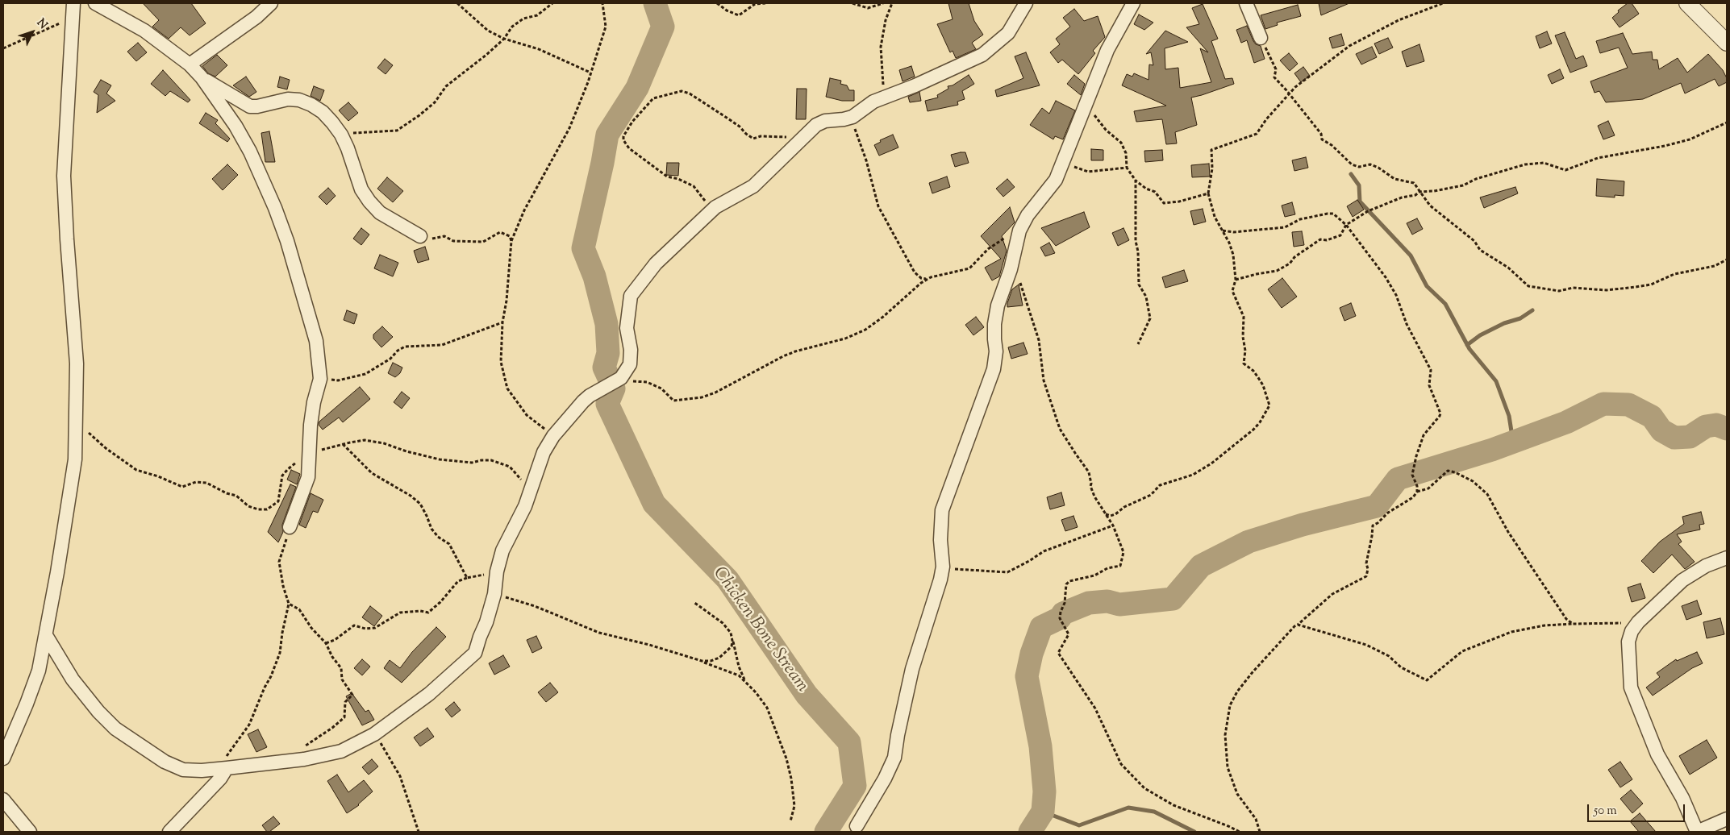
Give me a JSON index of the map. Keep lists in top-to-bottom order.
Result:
{
  "water": ["Chicken Bone Stream"],
  "scale_bar": "50 m",
  "north": "top right"
}
